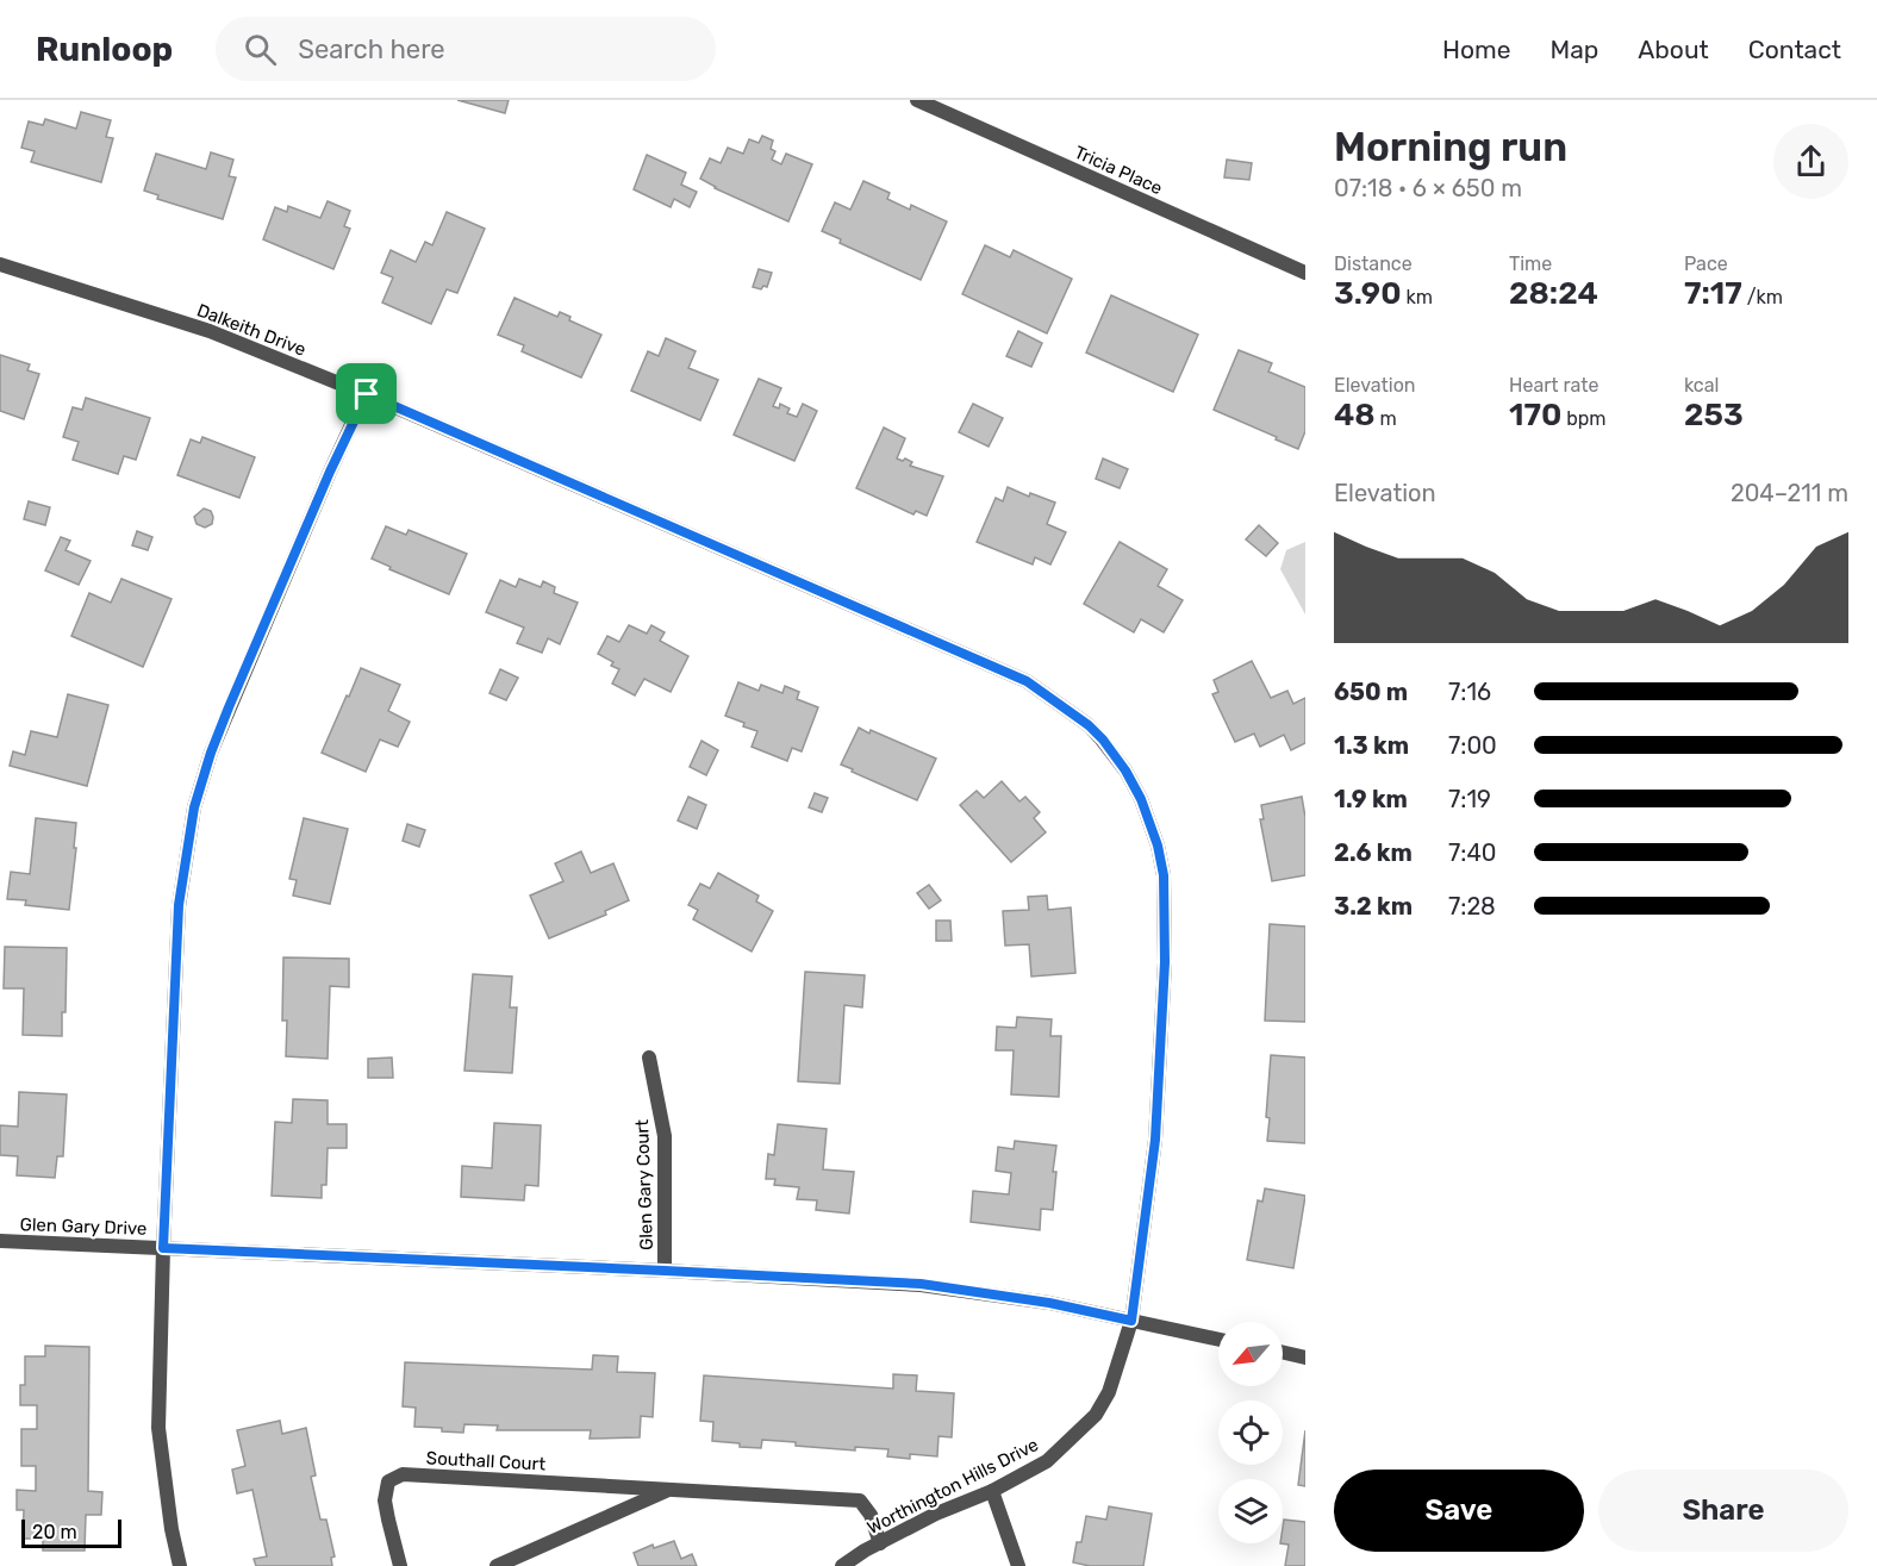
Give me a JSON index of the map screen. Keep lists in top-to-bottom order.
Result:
{
  "streets": {
    "street": [
      "Tricia Place",
      "Dalkeith Drive",
      "Glen Gary Court",
      "Glen Gary Drive",
      "Southall Court",
      "Worthington Hills Drive"
    ]
  },
  "crossings": [
    ["Dalkeith Drive", "Glen Gary Drive"],
    ["Dalkeith Drive", "Worthington Hills Drive"],
    ["Glen Gary Court", "Glen Gary Drive"],
    ["Glen Gary Drive", "Worthington Hills Drive"],
    ["Southall Court", "Worthington Hills Drive"]
  ],
  "scale_bar": "20 m",
  "north": "bottom left",
  "page": {
    "header": "Runloop",
    "search": "Search here",
    "nav": [
      "Home",
      "Map",
      "About",
      "Contact"
    ],
    "heading": ["Morning run", "07:18 · 6 × 650 m"],
    "stats": [
      ["Distance", "3.90 km"],
      ["Time", "28:24"],
      ["Pace", "7:17 /km"],
      ["Elevation", "48 m"],
      ["Heart rate", "170 bpm"],
      ["kcal", "253"]
    ],
    "chart": ["Elevation", "204–211 m"],
    "list": [
      {
        "name": "650 m",
        "note": "7:16"
      },
      {
        "name": "1.3 km",
        "note": "7:00"
      },
      {
        "name": "1.9 km",
        "note": "7:19"
      },
      {
        "name": "2.6 km",
        "note": "7:40"
      },
      {
        "name": "3.2 km",
        "note": "7:28"
      }
    ],
    "buttons": ["Save", "Share"],
    "scale": "20 m"
  }
}
